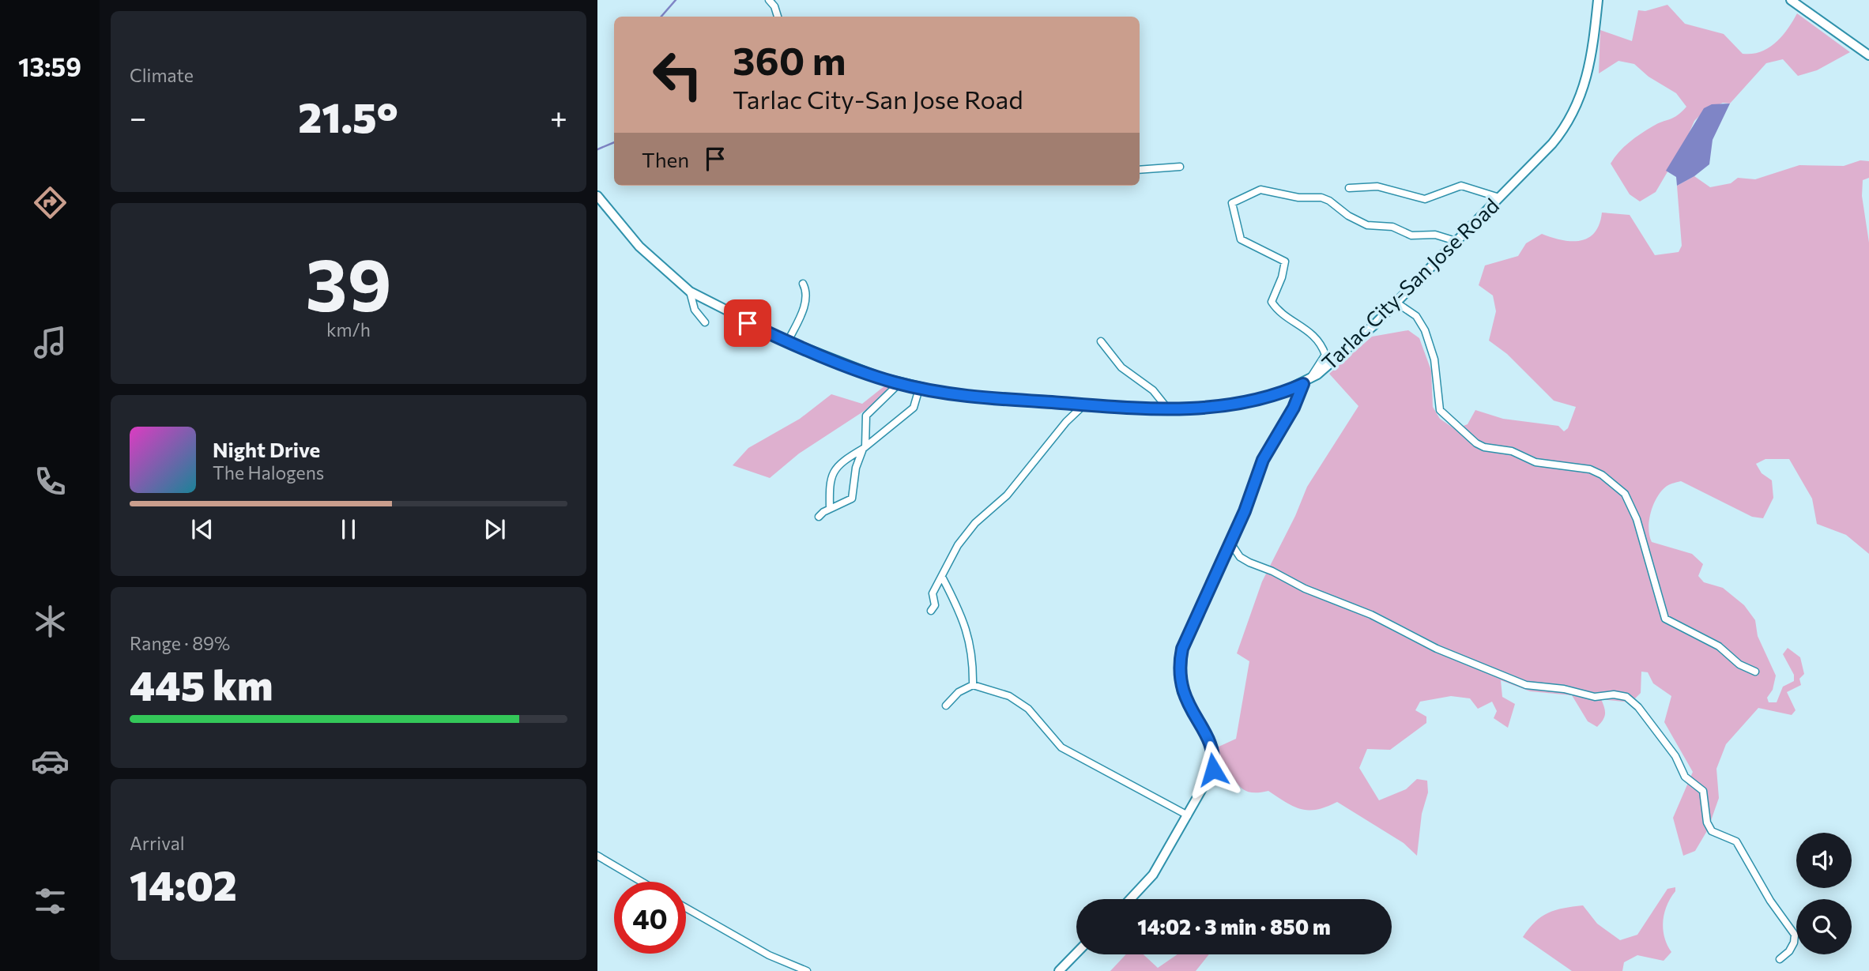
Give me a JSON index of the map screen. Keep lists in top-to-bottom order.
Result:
{
  "streets": {
    "main road": ["Tarlac City-San Jose Road"]
  },
  "page": {
    "tabs": "13:59",
    "tile": [
      "Climate",
      ["39", "km/h"],
      ["Range · 89%", "445 km"],
      ["Arrival", "14:02"]
    ],
    "turn": ["360 m", "Tarlac City-San Jose Road"],
    "heat": ["−", "21.5°", "+"],
    "then": "Then",
    "song": ["Night Drive", "The Halogens"],
    "limit": "40",
    "trip": "14:02 · 3 min · 850 m"
  }
}
